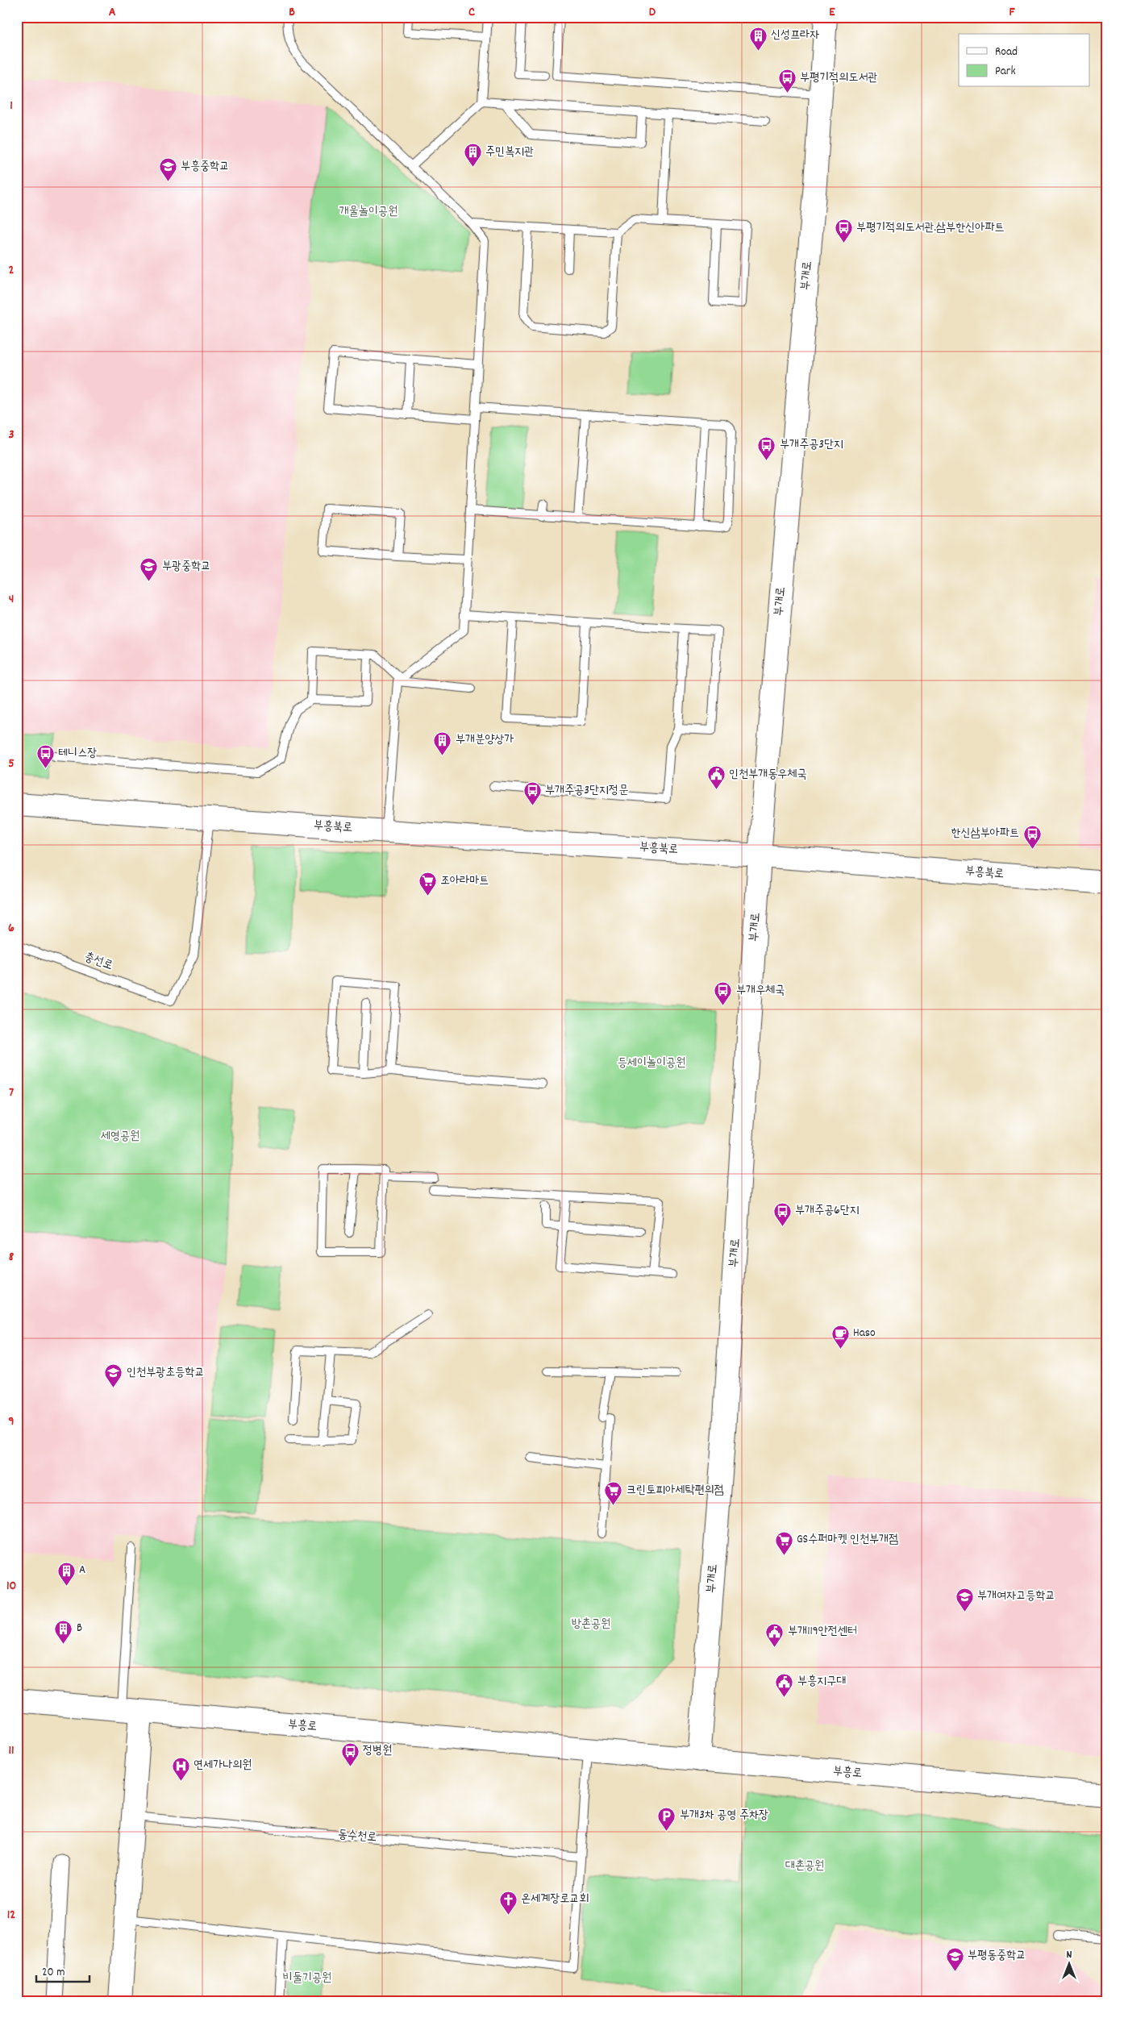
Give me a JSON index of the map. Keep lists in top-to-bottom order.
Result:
{
  "streets": {
    "street": ["부개로", "부흥북로", "부흥로"],
    "lane": ["충선로", "동수천로"]
  },
  "crossings": [
    ["부개로", "부흥북로"],
    ["부개로", "부흥로"],
    ["부흥북로", "충선로"]
  ],
  "parks": [
    "개울놀이공원",
    "등세이놀이공원",
    "세영공원",
    "방촌공원",
    "대촌공원",
    "비둘기공원"
  ],
  "places": {
    "building": [
      "신성프라자",
      "주민복지관",
      "부개분양상가",
      "A",
      "B"
    ],
    "bus stop": [
      "부평기적의도서관",
      "부평기적의도서관.삼부한신아파트",
      "부개주공3단지",
      "테니스장",
      "부개주공3단지정문",
      "한신삼부아파트",
      "부개우체국",
      "부개주공6단지",
      "정병원"
    ],
    "school or university": [
      "부흥중학교",
      "부광중학교",
      "인천부광초등학교",
      "부개여자고등학교",
      "부평동중학교"
    ],
    "public building": ["인천부개동우체국", "부개119안전센터", "부흥지구대"],
    "supermarket": ["조아라마트", "크린토피아세탁편의점", "GS수퍼마켓 인천부개점"],
    "cafe": ["Haso"],
    "hospital": ["연세가나의원"],
    "parking": ["부개3차 공영 주차장"],
    "church": ["온세계장로교회"]
  },
  "legend": ["Road", "Park"],
  "scale_bar": "20 m",
  "north": "top",
  "grid": {
    "columns": [
      "A",
      "B",
      "C",
      "D",
      "E",
      "F"
    ],
    "rows": [
      "1",
      "2",
      "3",
      "4",
      "5",
      "6",
      "7",
      "8",
      "9",
      "10",
      "11",
      "12"
    ]
  }
}
